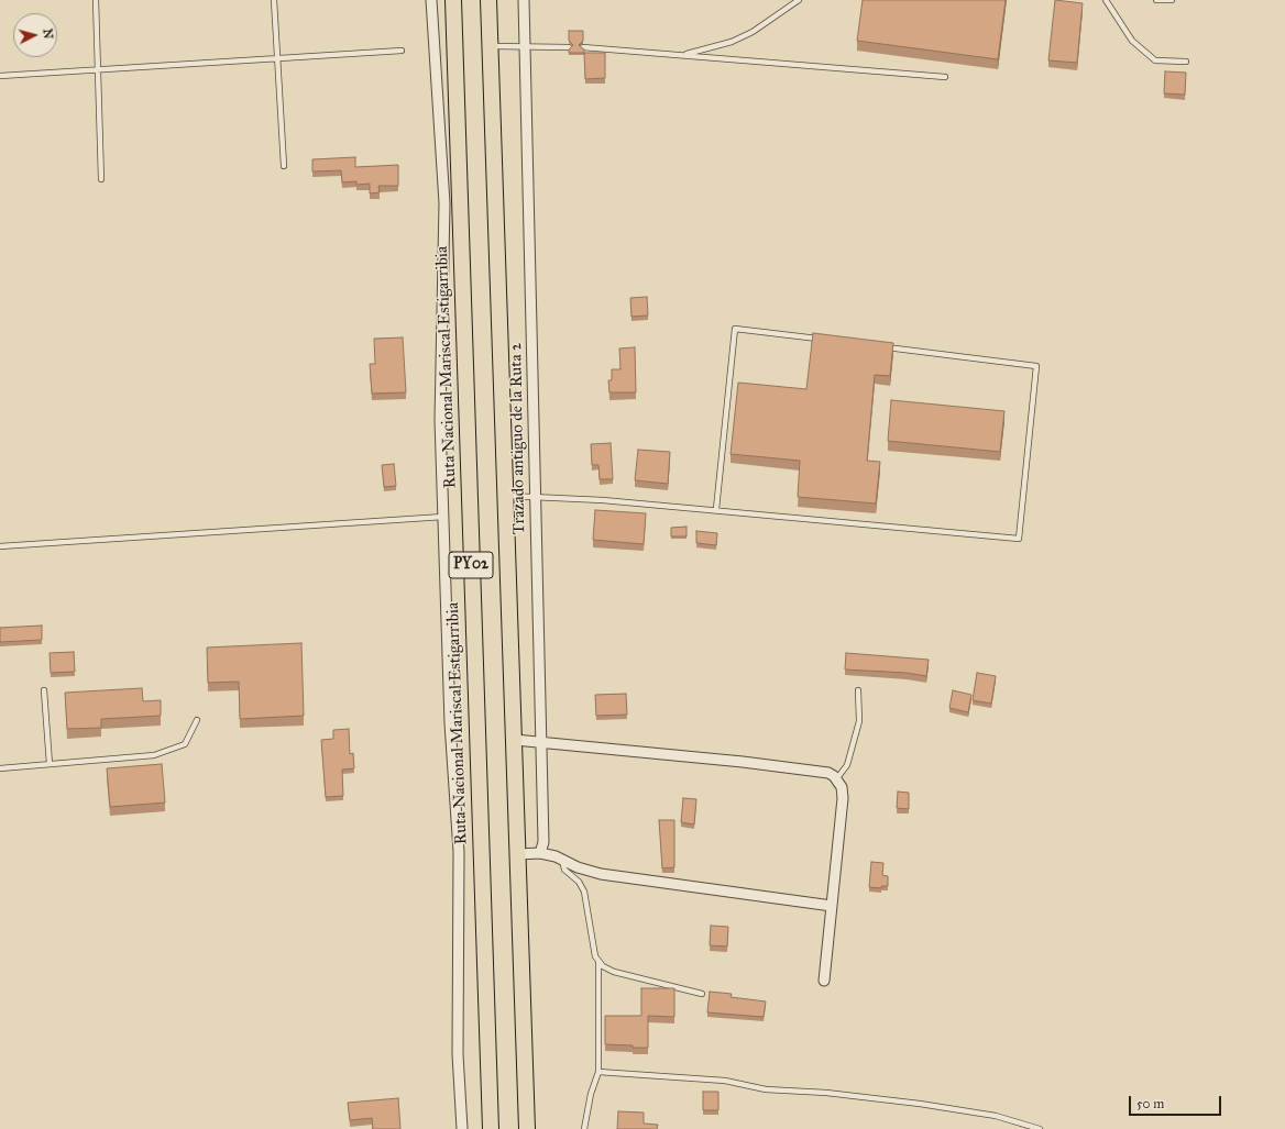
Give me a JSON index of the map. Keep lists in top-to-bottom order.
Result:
{
  "streets": {
    "highway": ["Ruta Nacional Mariscal Estigarribia", "PY02"],
    "street": ["Trazado antiguo de la Ruta 2"]
  },
  "scale_bar": "50 m",
  "north": "right"
}
